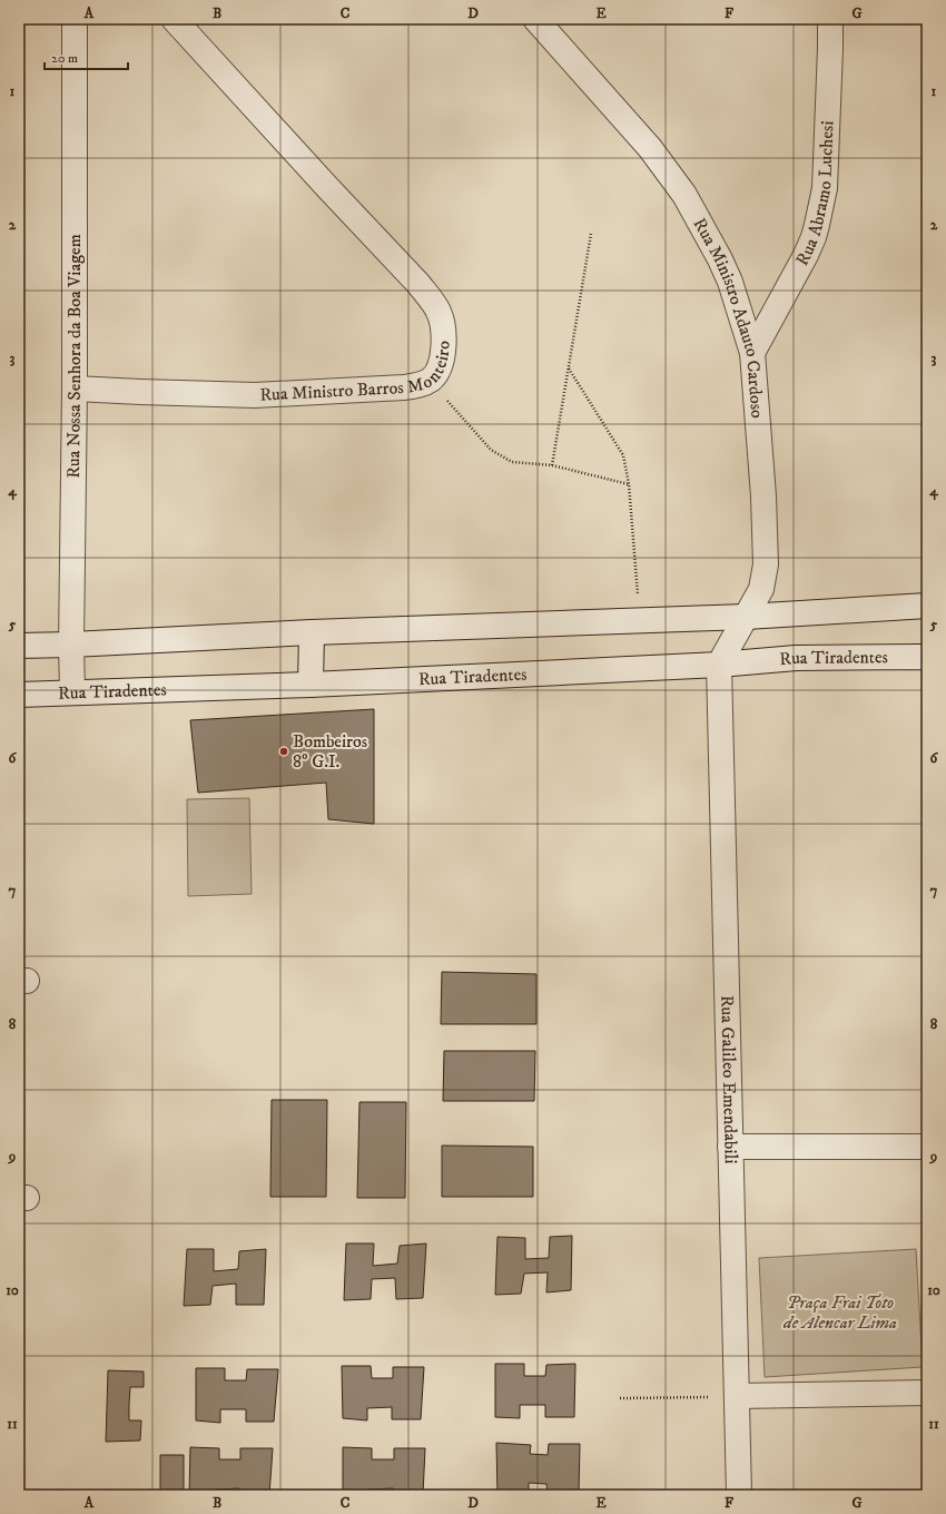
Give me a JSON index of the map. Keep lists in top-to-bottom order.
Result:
{
  "streets": {
    "street": [
      "Rua Abramo Luchesi",
      "Rua Ministro Adauto Cardoso",
      "Rua Nossa Senhora da Boa Viagem",
      "Rua Ministro Barros Monteiro",
      "Rua Tiradentes",
      "Rua Galileo Emendabili"
    ]
  },
  "crossings": [
    ["Rua Abramo Luchesi", "Rua Ministro Adauto Cardoso"],
    ["Rua Ministro Adauto Cardoso", "Rua Tiradentes"],
    ["Rua Ministro Adauto Cardoso", "Rua Galileo Emendabili"],
    ["Rua Nossa Senhora da Boa Viagem", "Rua Ministro Barros Monteiro"],
    ["Rua Nossa Senhora da Boa Viagem", "Rua Tiradentes"],
    ["Rua Tiradentes", "Rua Galileo Emendabili"]
  ],
  "parks": ["Praça Frai Toto de Alencar Lima"],
  "places": ["Bombeiros 8º G.I."],
  "scale_bar": "20 m",
  "grid": {
    "columns": [
      "A",
      "B",
      "C",
      "D",
      "E",
      "F",
      "G"
    ],
    "rows": [
      "1",
      "2",
      "3",
      "4",
      "5",
      "6",
      "7",
      "8",
      "9",
      "10",
      "11"
    ]
  }
}
